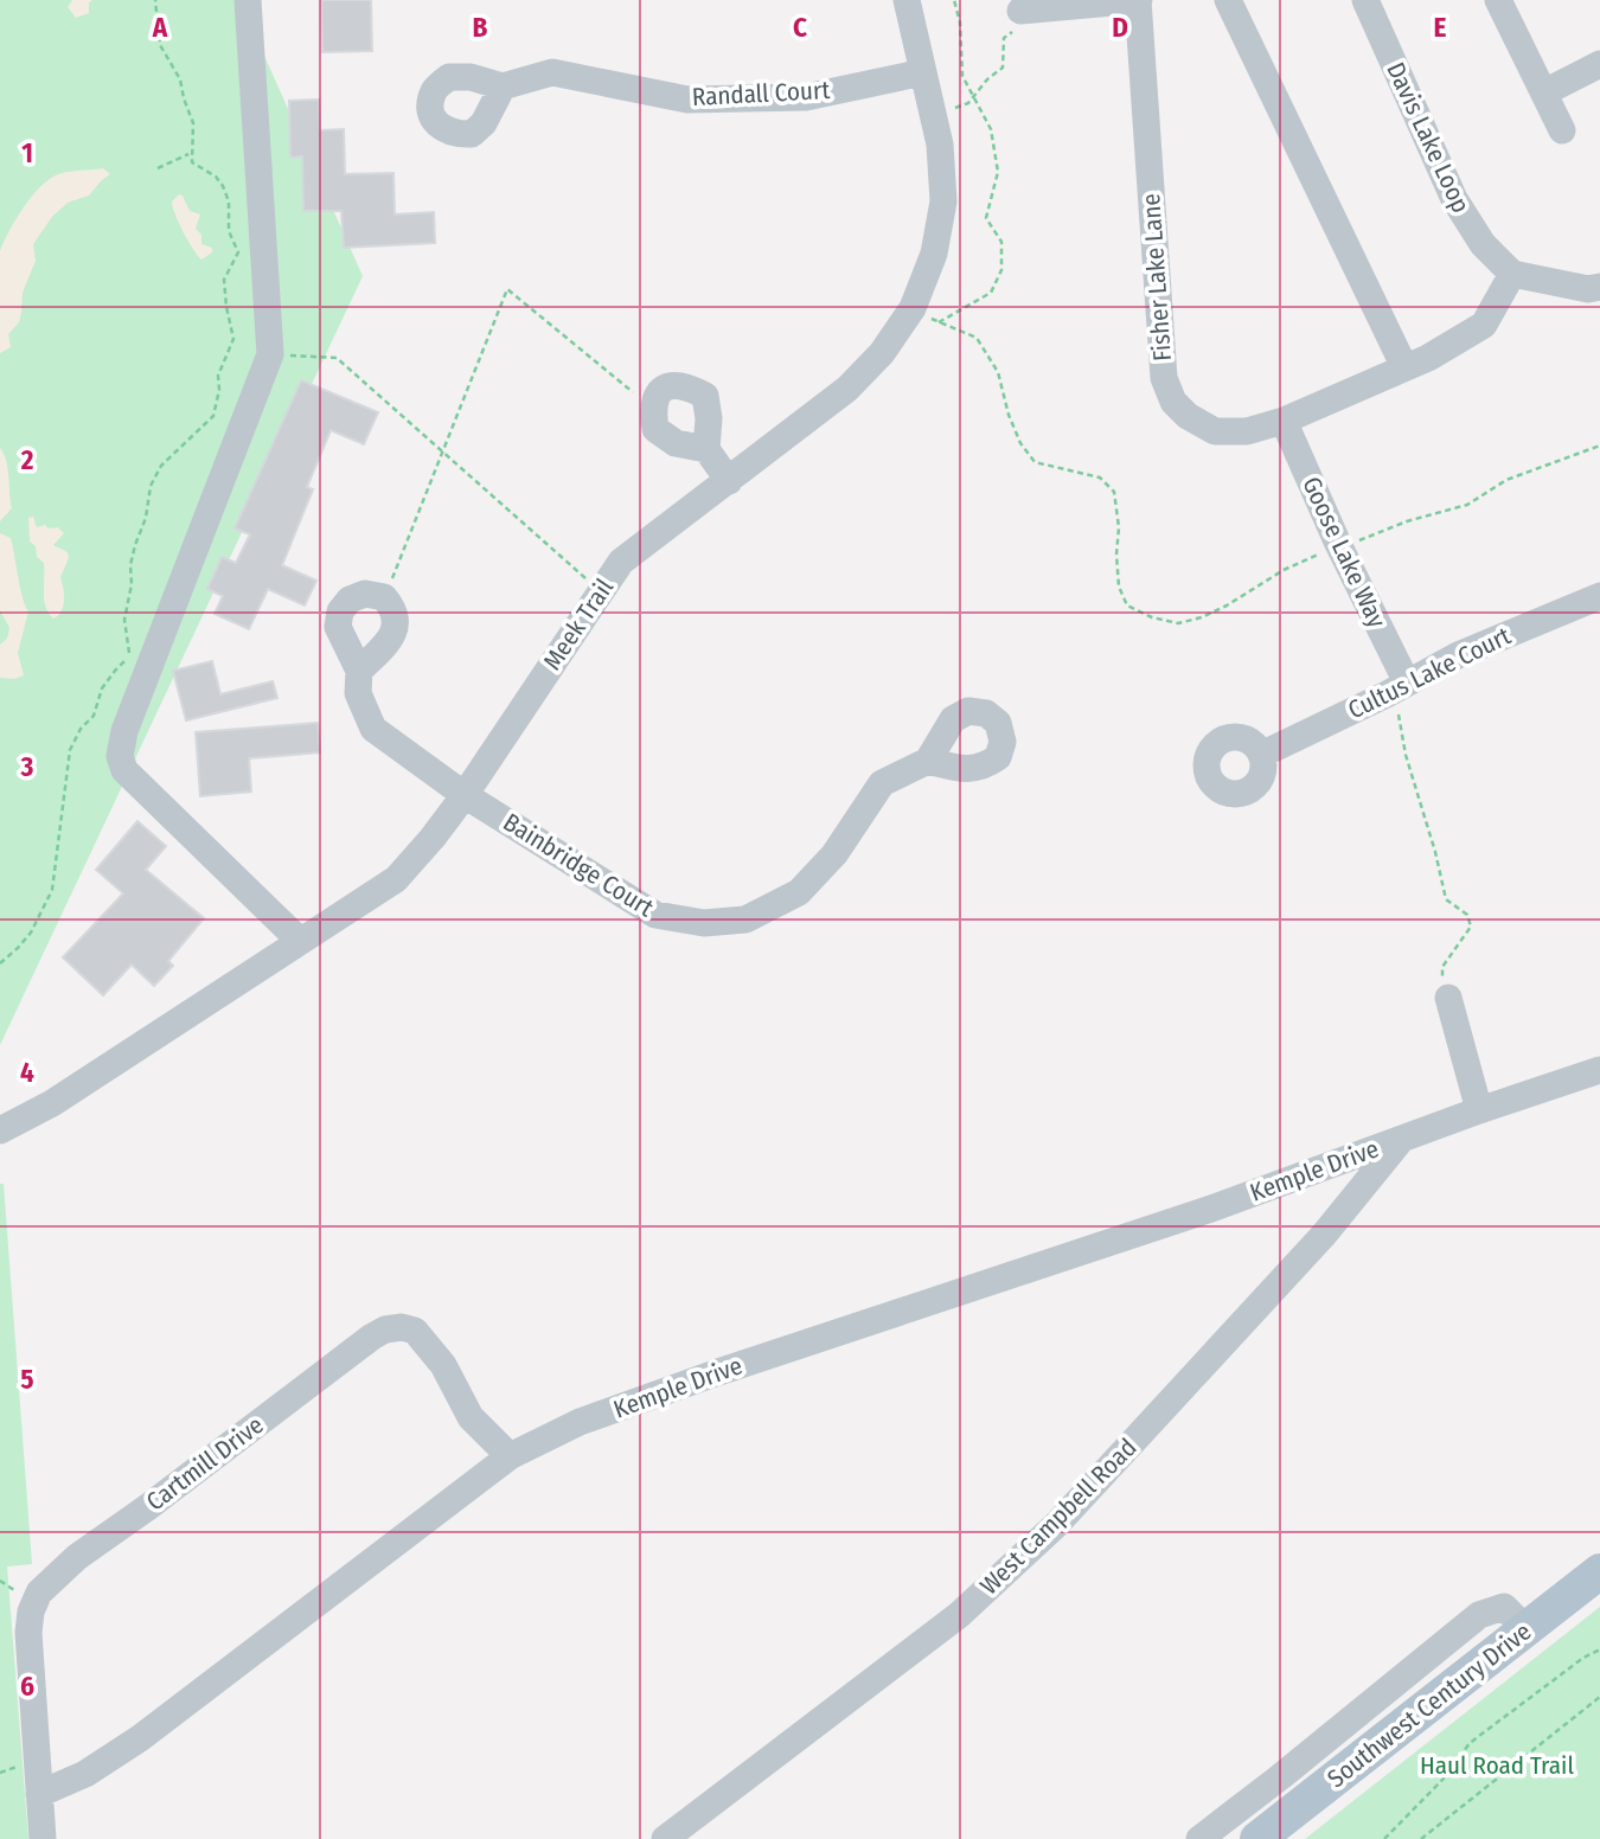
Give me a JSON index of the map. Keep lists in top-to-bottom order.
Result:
{
  "streets": {
    "main road": ["Southwest Century Drive"],
    "street": [
      "Randall Court",
      "Davis Lake Loop",
      "Fisher Lake Lane",
      "Goose Lake Way",
      "Meek Trail",
      "Cultus Lake Court",
      "Bainbridge Court",
      "Kemple Drive",
      "Cartmill Drive",
      "West Campbell Road"
    ]
  },
  "crossings": [
    ["Randall Court", "Meek Trail"],
    ["Davis Lake Loop", "Fisher Lake Lane"],
    ["Fisher Lake Lane", "Goose Lake Way"],
    ["Goose Lake Way", "Cultus Lake Court"],
    ["Meek Trail", "Bainbridge Court"],
    ["Kemple Drive", "Cartmill Drive"],
    ["Kemple Drive", "West Campbell Road"]
  ],
  "parks": ["Haul Road Trail"],
  "grid": {
    "columns": [
      "A",
      "B",
      "C",
      "D",
      "E"
    ],
    "rows": [
      "1",
      "2",
      "3",
      "4",
      "5",
      "6"
    ]
  }
}
